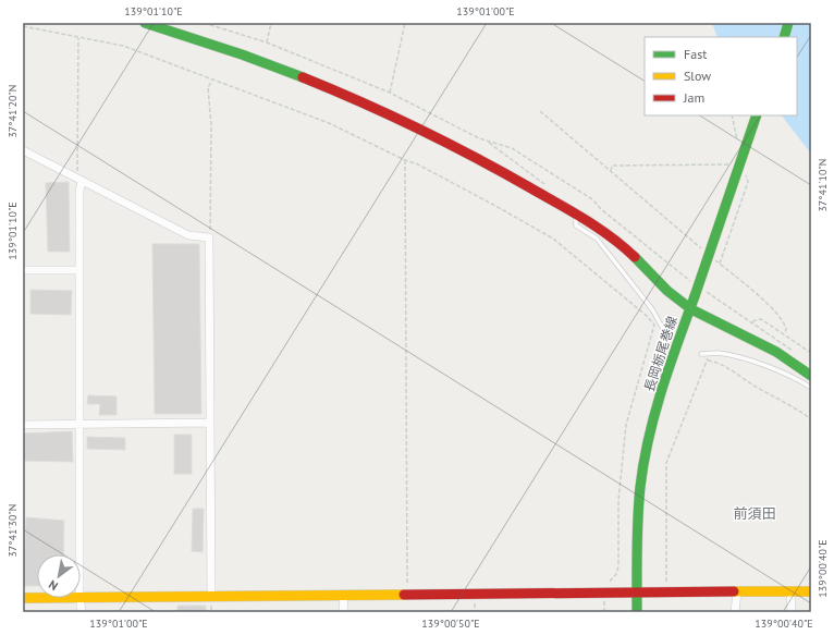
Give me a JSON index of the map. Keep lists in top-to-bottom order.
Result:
{
  "streets": {
    "street": ["長岡栃尾巻線"]
  },
  "districts": ["前須田"],
  "legend": ["Fast", "Slow", "Jam"],
  "north": "bottom left",
  "coordinates": [
    "139°01'10\"E",
    "139°01'00\"E",
    "37°41'20\"N",
    "37°41'10\"N",
    "37°41'30\"N",
    "139°00'40\"E",
    "139°00'50\"E"
  ]
}
